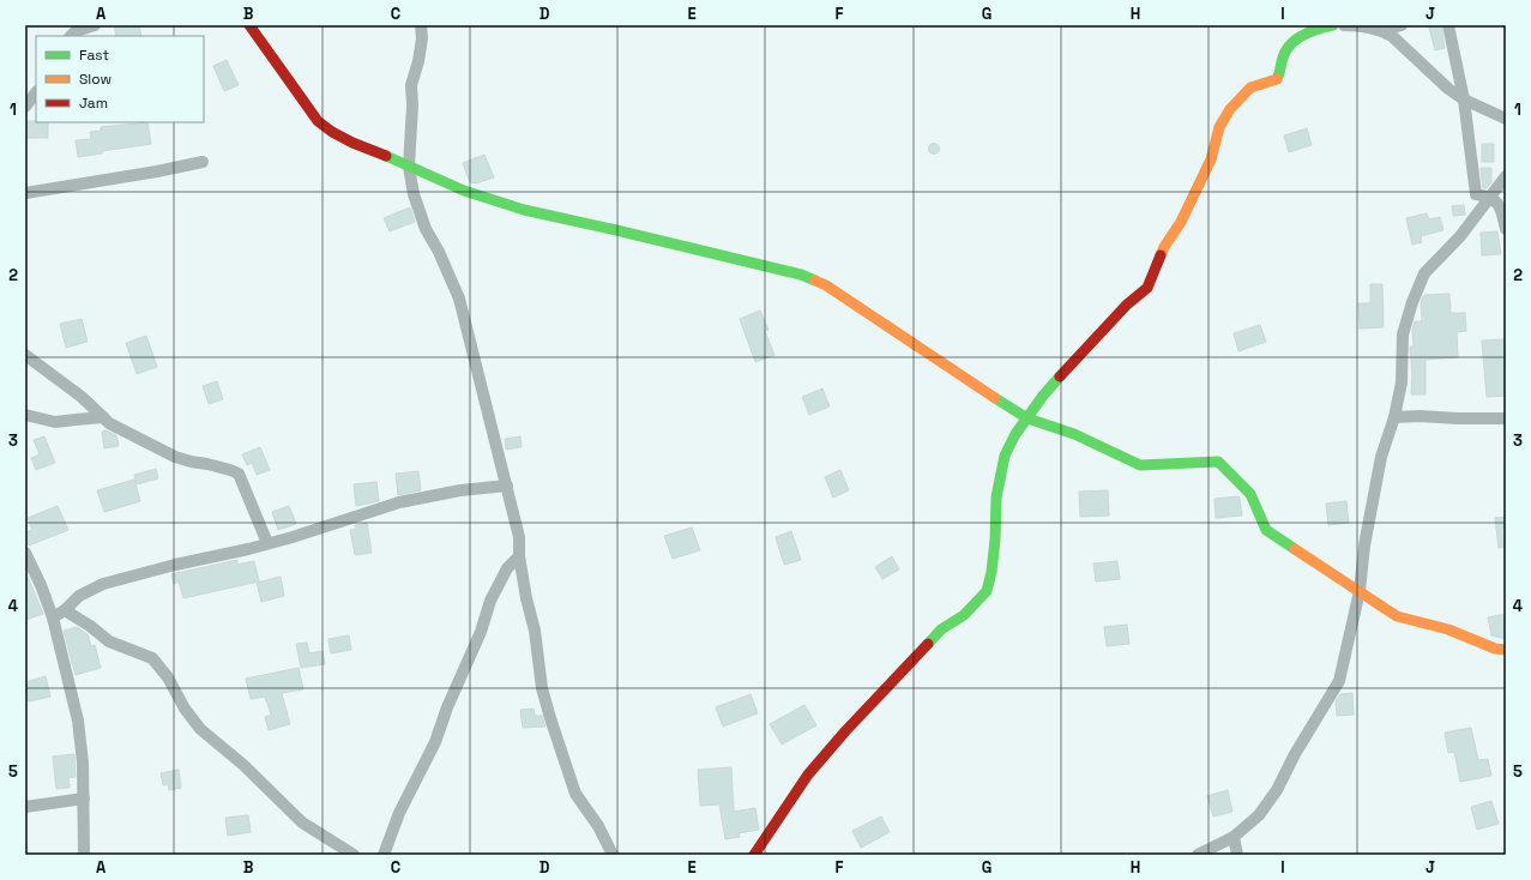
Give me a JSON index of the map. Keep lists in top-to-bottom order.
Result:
{
  "legend": ["Fast", "Slow", "Jam"],
  "grid": {
    "columns": [
      "A",
      "B",
      "C",
      "D",
      "E",
      "F",
      "G",
      "H",
      "I",
      "J"
    ],
    "rows": [
      "1",
      "2",
      "3",
      "4",
      "5"
    ]
  }
}
